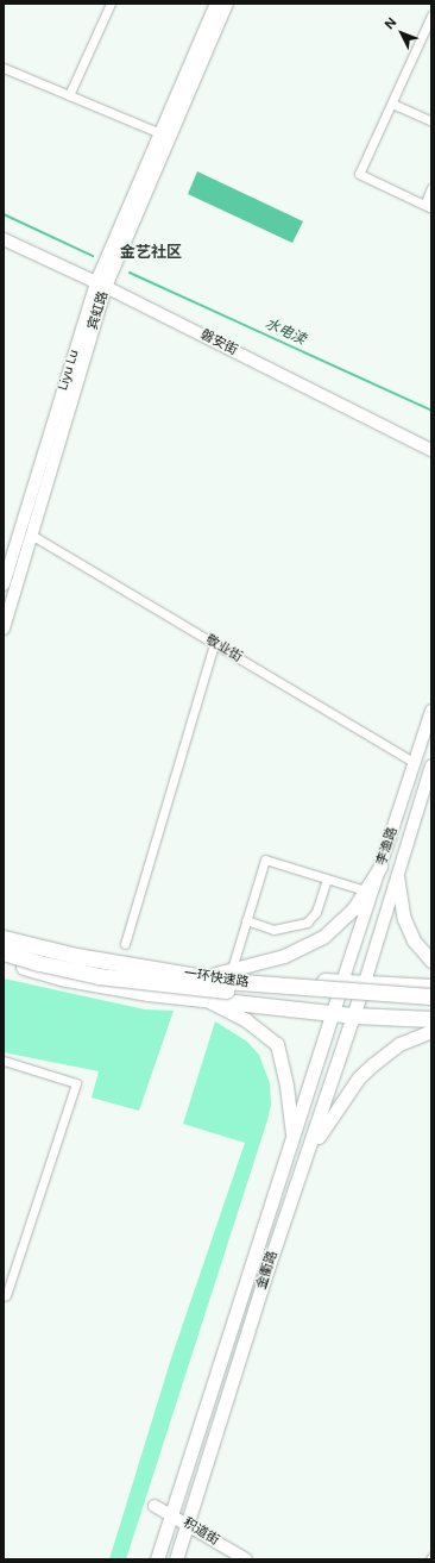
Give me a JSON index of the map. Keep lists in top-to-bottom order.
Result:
{
  "streets": {
    "highway": ["一环快速路"],
    "main road": [
      "宾虹路",
      "磐安街",
      "Liyu Lu",
      "李渔路",
      "金衢路",
      "积道街"
    ],
    "street": ["敬业街"]
  },
  "crossings": [
    ["宾虹路", "磐安街"],
    ["宾虹路", "Liyu Lu"],
    ["宾虹路", "敬业街"],
    ["磐安街", "Liyu Lu"],
    ["敬业街", "李渔路"],
    ["李渔路", "金衢路"],
    ["金衢路", "积道街"]
  ],
  "districts": ["金艺社区"],
  "water": ["水电渎"],
  "north": "top left"
}
